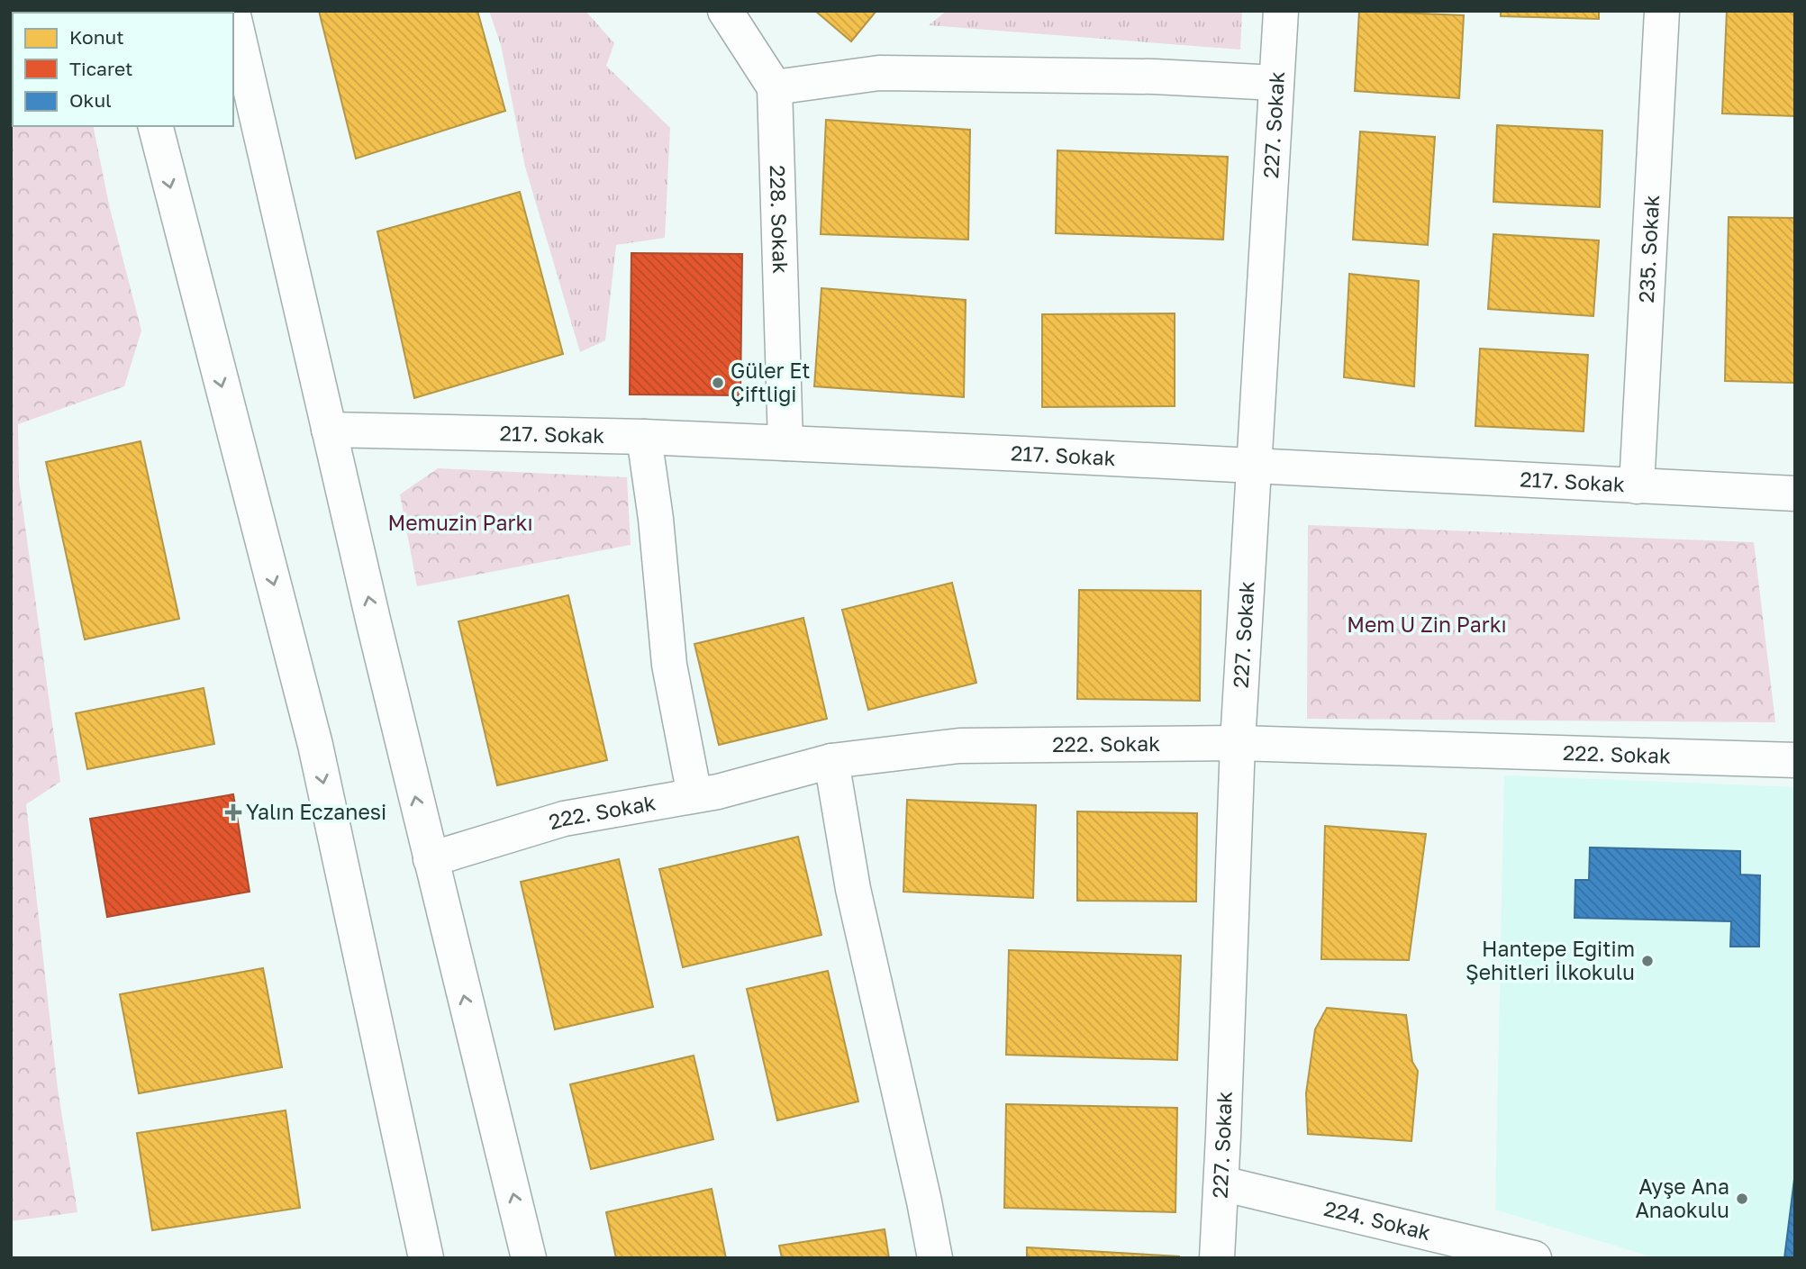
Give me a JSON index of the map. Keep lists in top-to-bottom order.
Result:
{
  "streets": {
    "main road": [
      "227. Sokak",
      "228. Sokak",
      "235. Sokak",
      "217. Sokak",
      "222. Sokak",
      "224. Sokak"
    ]
  },
  "crossings": [
    ["227. Sokak", "217. Sokak"],
    ["227. Sokak", "222. Sokak"],
    ["227. Sokak", "224. Sokak"],
    ["228. Sokak", "217. Sokak"],
    ["235. Sokak", "217. Sokak"]
  ],
  "parks": ["Memuzin Parkı", "Mem U Zin Parkı"],
  "places": {
    "other": ["Güler Et Çiftliği", "Hantepe Eğitim Şehitleri İlkokulu", "Ayşe Ana Anaokulu"],
    "health": ["Yalın Eczanesi"]
  },
  "legend": ["Konut", "Ticaret", "Okul"]
}
